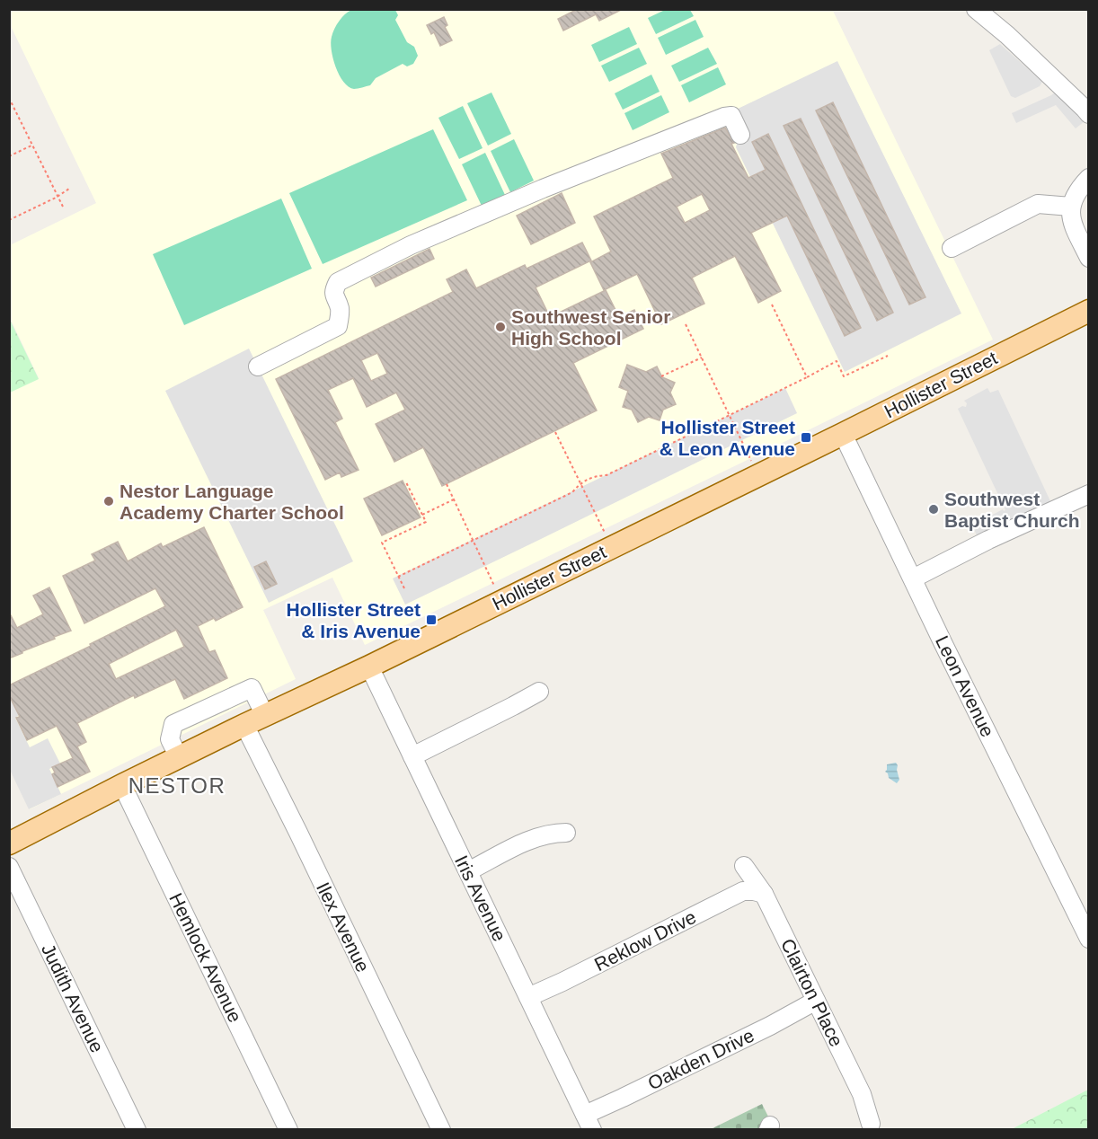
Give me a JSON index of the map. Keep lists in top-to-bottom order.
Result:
{
  "streets": {
    "main road": ["Hollister Street"],
    "street": [
      "Leon Avenue",
      "Iris Avenue",
      "Ilex Avenue",
      "Reklow Drive",
      "Hemlock Avenue",
      "Clairton Place",
      "Judith Avenue",
      "Oakden Drive"
    ]
  },
  "crossings": [
    ["Hollister Street", "Leon Avenue"],
    ["Hollister Street", "Iris Avenue"],
    ["Hollister Street", "Ilex Avenue"],
    ["Hollister Street", "Hemlock Avenue"],
    ["Iris Avenue", "Reklow Drive"],
    ["Iris Avenue", "Oakden Drive"],
    ["Reklow Drive", "Clairton Place"],
    ["Clairton Place", "Oakden Drive"]
  ],
  "districts": ["NESTOR"],
  "places": {
    "other": ["Southwest Senior High School", "Nestor Language Academy Charter School", "Southwest Baptist Church"],
    "transit": ["Hollister Street & Leon Avenue", "Hollister Street & Iris Avenue"]
  }
}
